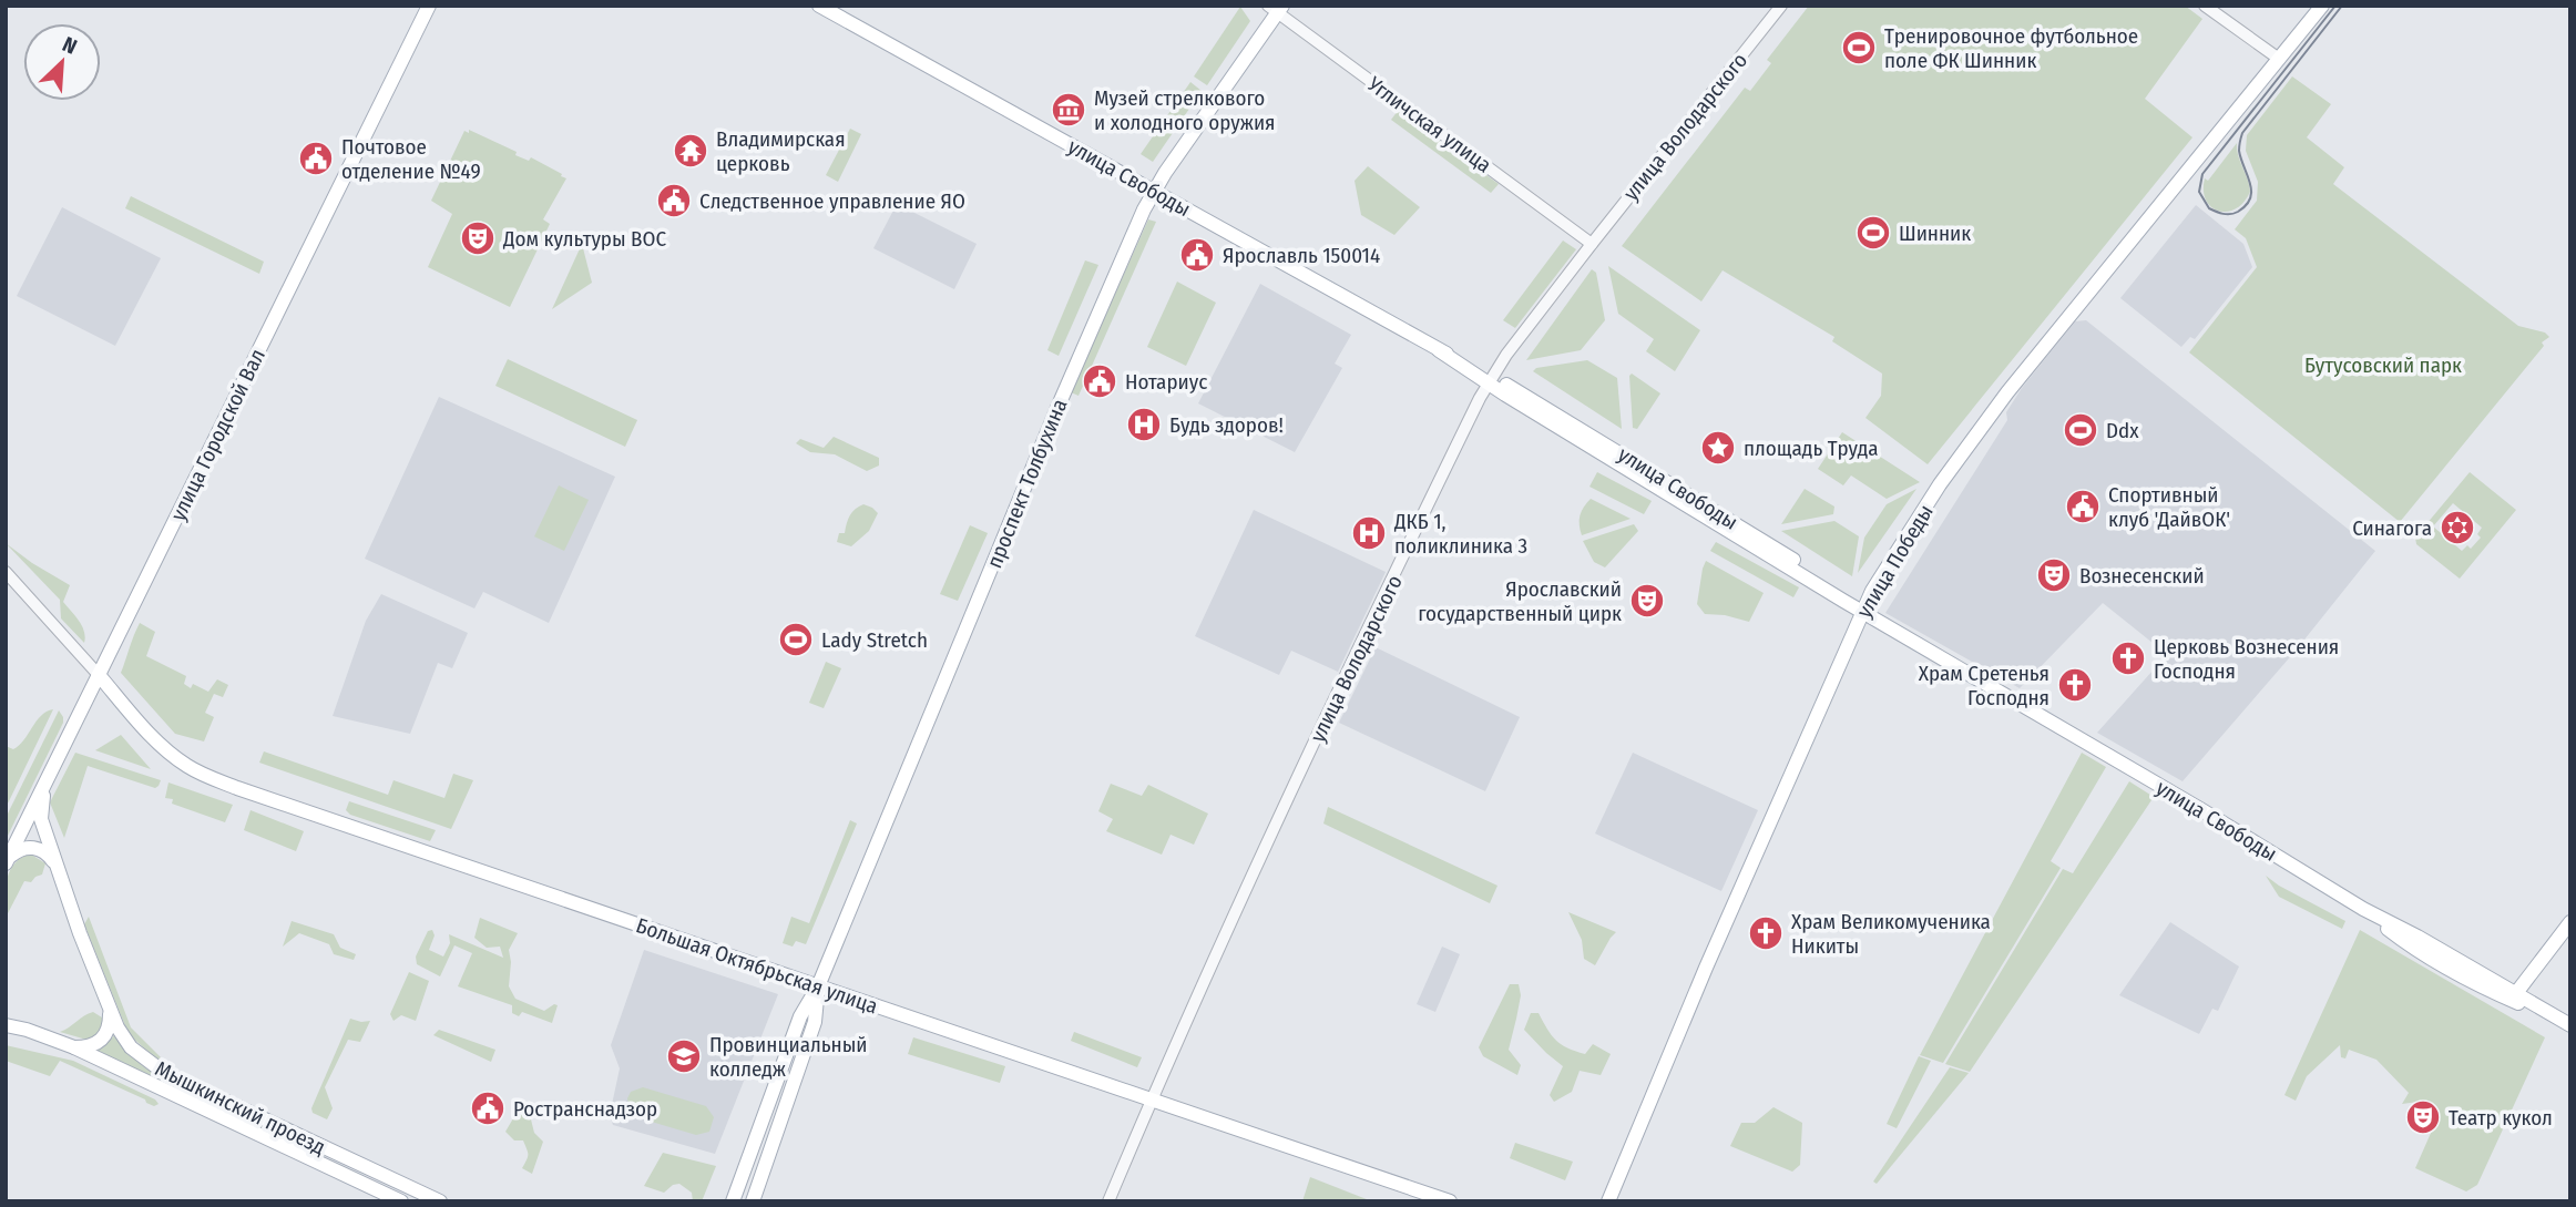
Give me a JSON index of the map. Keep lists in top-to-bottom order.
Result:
{
  "streets": {
    "main road": [
      "улица Свободы",
      "улица Городской Вал",
      "проспект Толбухина",
      "улица Победы",
      "Большая Октябрьская улица",
      "Мышкинский проезд"
    ],
    "street": ["Угличская улица", "улица Володарского"]
  },
  "crossings": [
    ["Угличская улица", "улица Володарского"],
    ["Угличская улица", "проспект Толбухина"],
    ["улица Володарского", "улица Свободы"],
    ["улица Володарского", "Большая Октябрьская улица"],
    ["улица Свободы", "проспект Толбухина"],
    ["улица Свободы", "улица Победы"],
    ["улица Городской Вал", "Большая Октябрьская улица"],
    ["улица Городской Вал", "Мышкинский проезд"],
    ["проспект Толбухина", "Большая Октябрьская улица"]
  ],
  "parks": ["Бутусовский парк"],
  "places": {
    "sports": [
      "Тренировочное футбольное поле ФК Шинник",
      "Шинник",
      "Ddx",
      "Lady Stretch"
    ],
    "museum": ["Музей стрелкового и холодного оружия"],
    "temple": ["Владимирская церковь"],
    "public building": [
      "Почтовое отделение №49",
      "Следственное управление ЯО",
      "Ярославль 150014",
      "Нотариус",
      "Спортивный клуб 'ДайвОК'",
      "Ространснадзор"
    ],
    "theatre": [
      "Дом культуры ВОС",
      "Вознесенский",
      "Ярославский государственный цирк",
      "Театр кукол"
    ],
    "hospital": ["Будь здоров!", "ДКБ 1, поликлиника 3"],
    "place": ["площадь Труда"],
    "synagogue": ["Синагога"],
    "church": ["Церковь Вознесения Господня", "Храм Сретенья Господня", "Храм Великомученика Никиты"],
    "school or university": ["Провинциальный колледж"]
  },
  "north": "top right"
}
